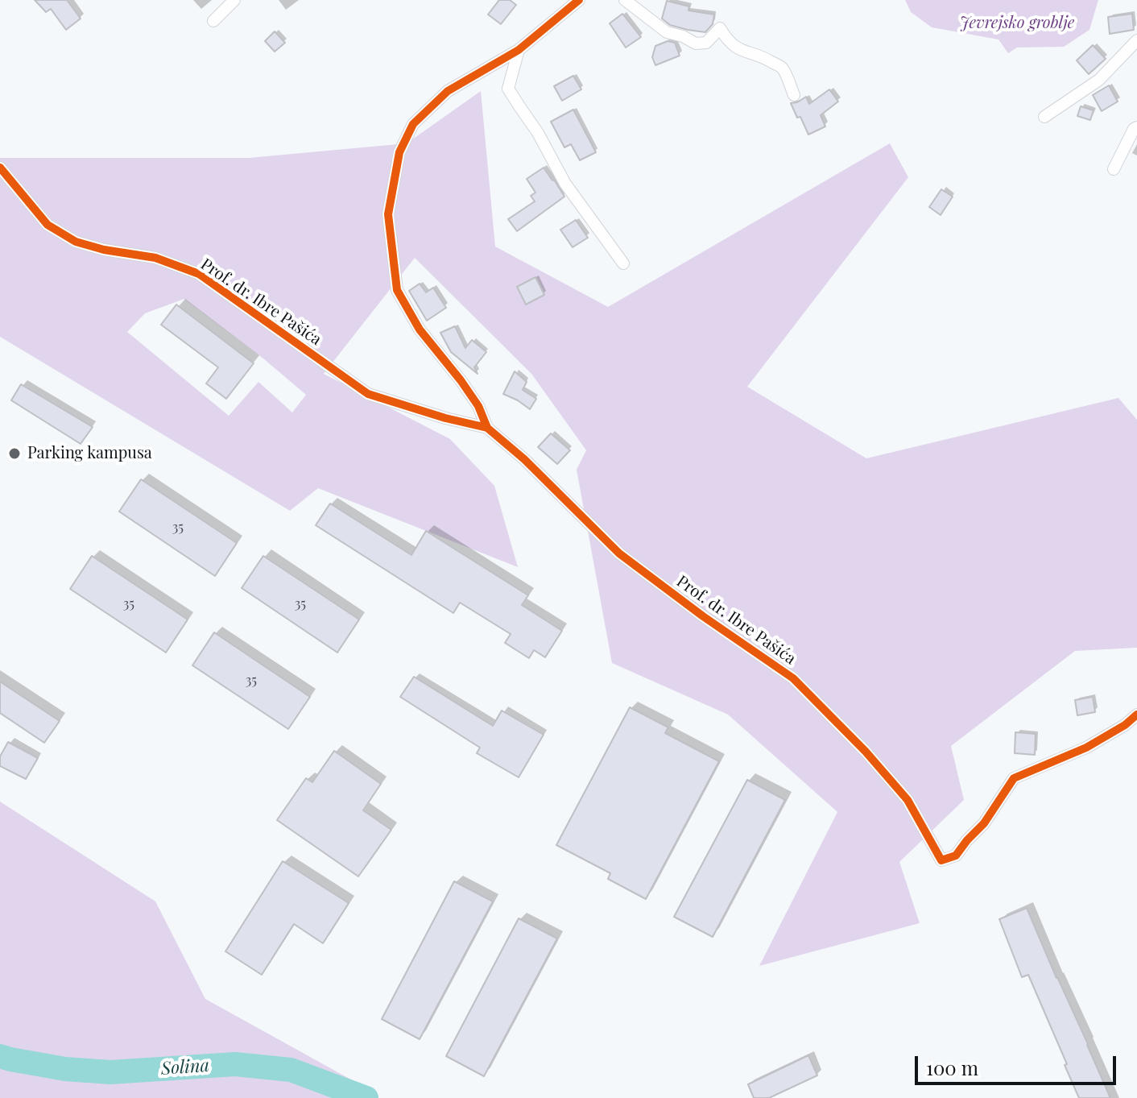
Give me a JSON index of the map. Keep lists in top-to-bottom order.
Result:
{
  "streets": {
    "street": ["Prof. dr. Ibre Pašića"]
  },
  "water": ["Solina"],
  "parks": ["Jevrejsko groblje"],
  "places": ["Parking kampusa"],
  "house_numbers": [
    "35",
    "35",
    "35",
    "35"
  ],
  "scale_bar": "100 m"
}
